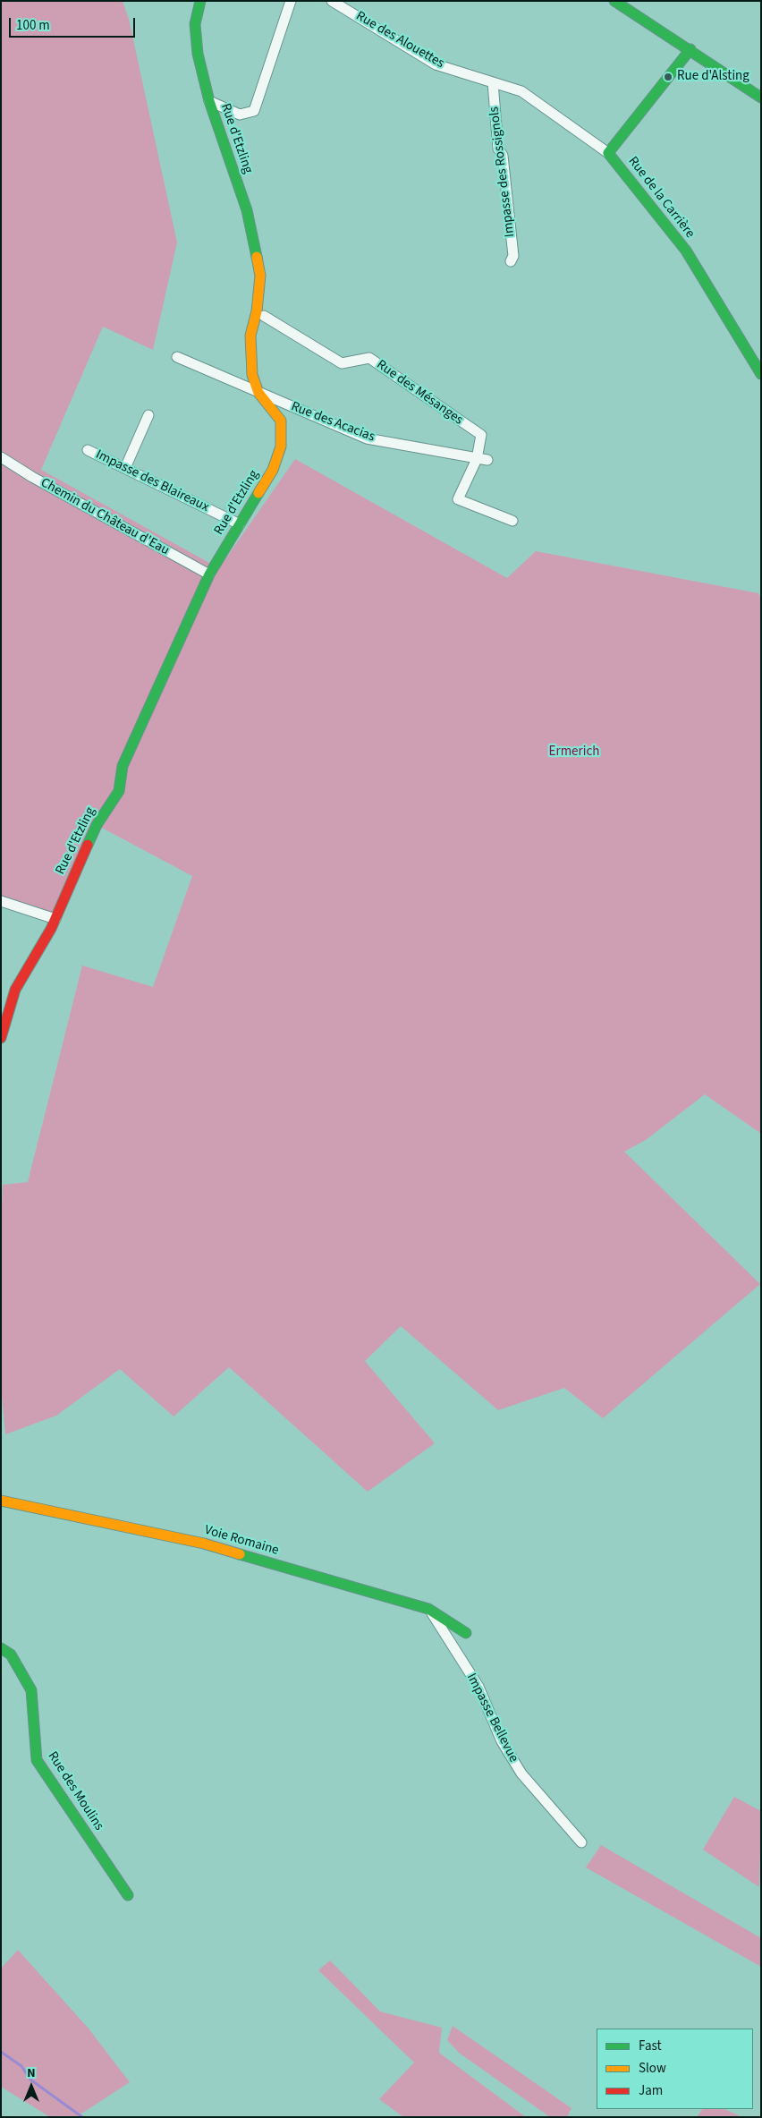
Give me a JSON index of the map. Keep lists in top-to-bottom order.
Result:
{
  "streets": {
    "street": [
      "Rue des Alouettes",
      "Rue d'Etzling",
      "Impasse des Rossignols",
      "Rue de la Carrière",
      "Rue des Mésanges",
      "Rue des Acacias",
      "Impasse des Blaireaux",
      "Chemin du Château d'Eau",
      "Voie Romaine",
      "Impasse Bellevue",
      "Rue des Moulins"
    ]
  },
  "crossings": [
    ["Rue des Alouettes", "Impasse des Rossignols"],
    ["Rue des Alouettes", "Rue de la Carrière"],
    ["Rue d'Etzling", "Rue des Acacias"],
    ["Rue d'Etzling", "Impasse des Blaireaux"],
    ["Rue d'Etzling", "Chemin du Château d'Eau"],
    ["Rue des Mésanges", "Rue des Acacias"],
    ["Voie Romaine", "Impasse Bellevue"]
  ],
  "parks": ["Ermerich"],
  "places": ["Rue d'Alsting"],
  "legend": ["Fast", "Slow", "Jam"],
  "scale_bar": "100 m",
  "north": "top"
}
